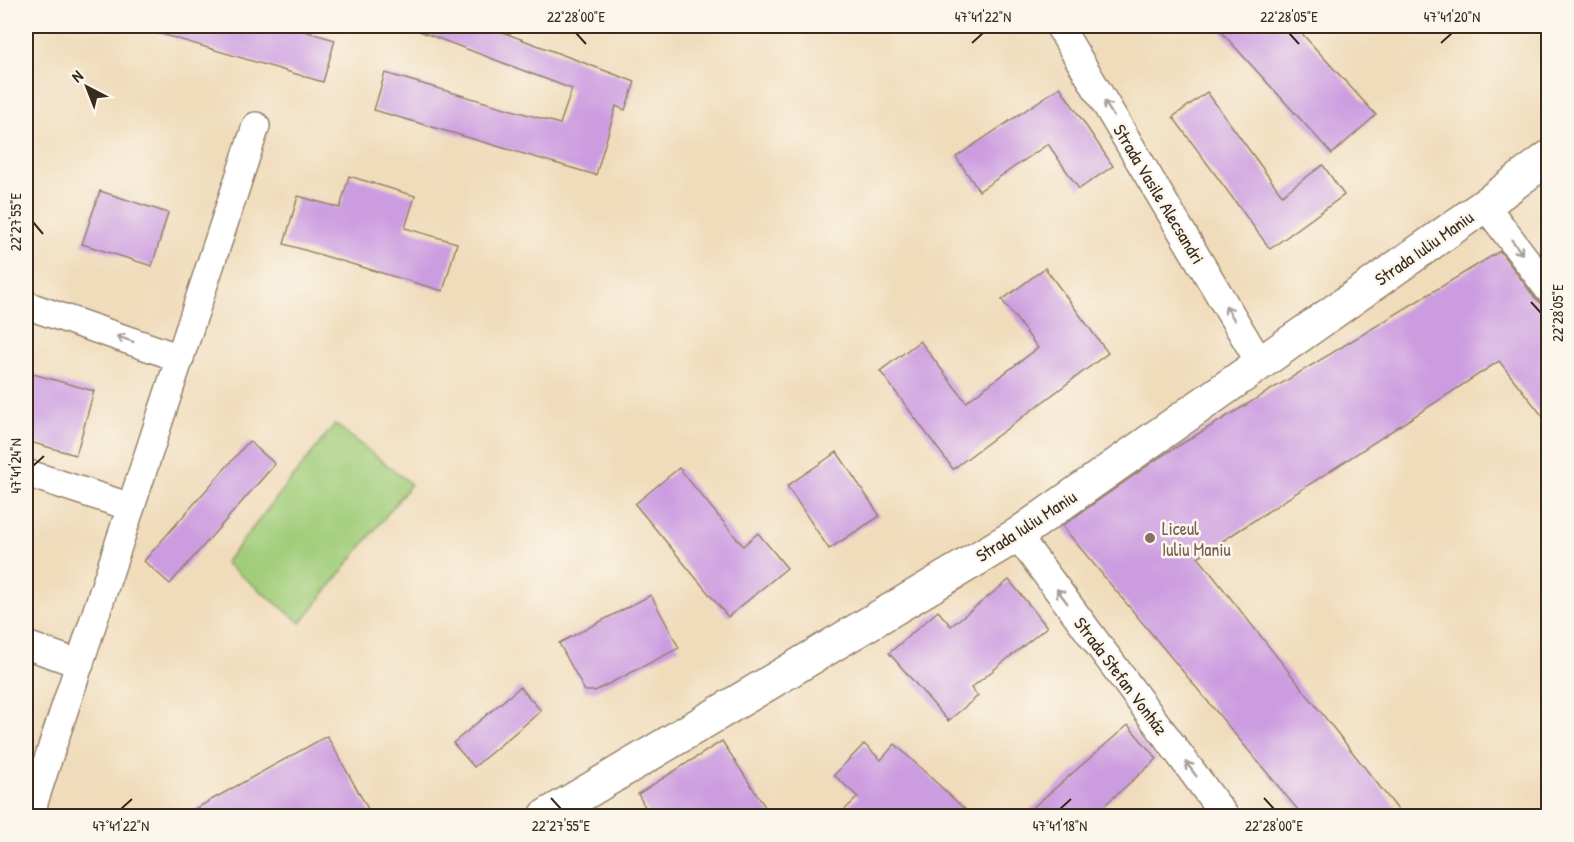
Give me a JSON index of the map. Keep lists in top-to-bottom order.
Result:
{
  "streets": {
    "street": ["Strada Vasile Alecsandri", "Strada Iuliu Maniu", "Strada Stefan Vonház"]
  },
  "crossings": [
    ["Strada Vasile Alecsandri", "Strada Iuliu Maniu"],
    ["Strada Iuliu Maniu", "Strada Stefan Vonház"]
  ],
  "one_way": ["Strada Vasile Alecsandri", "Strada Stefan Vonház"],
  "places": ["Liceul Iuliu Maniu"],
  "north": "top left",
  "coordinates": [
    "22°28'00\"E",
    "47°41'22\"N",
    "22°28'05\"E",
    "47°41'20\"N",
    "22°27'55\"E",
    "47°41'24\"N",
    "47°41'18\"N"
  ]
}
